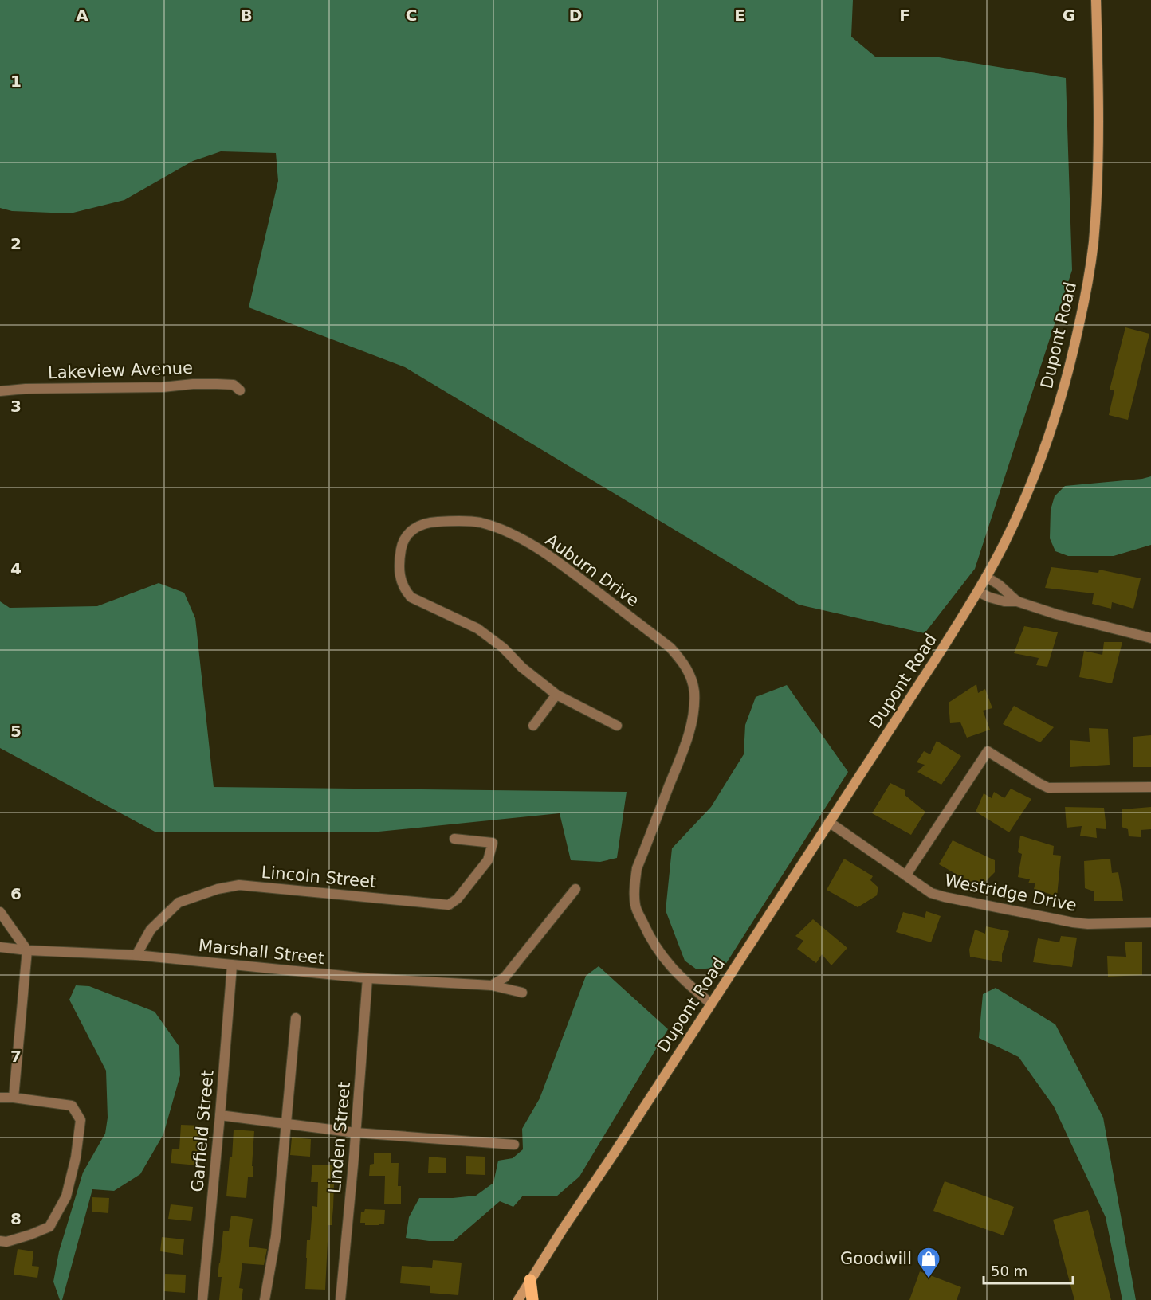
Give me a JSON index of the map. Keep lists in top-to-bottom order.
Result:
{
  "streets": {
    "street": [
      "Dupont Road",
      "Lakeview Avenue",
      "Auburn Drive",
      "Lincoln Street",
      "Westridge Drive",
      "Marshall Street",
      "Garfield Street",
      "Linden Street"
    ]
  },
  "crossings": [
    ["Dupont Road", "Auburn Drive"],
    ["Dupont Road", "Westridge Drive"],
    ["Lincoln Street", "Marshall Street"],
    ["Marshall Street", "Garfield Street"],
    ["Marshall Street", "Linden Street"]
  ],
  "places": {
    "shop": ["Goodwill"]
  },
  "scale_bar": "50 m",
  "grid": {
    "columns": [
      "A",
      "B",
      "C",
      "D",
      "E",
      "F",
      "G"
    ],
    "rows": [
      "1",
      "2",
      "3",
      "4",
      "5",
      "6",
      "7",
      "8"
    ]
  }
}
